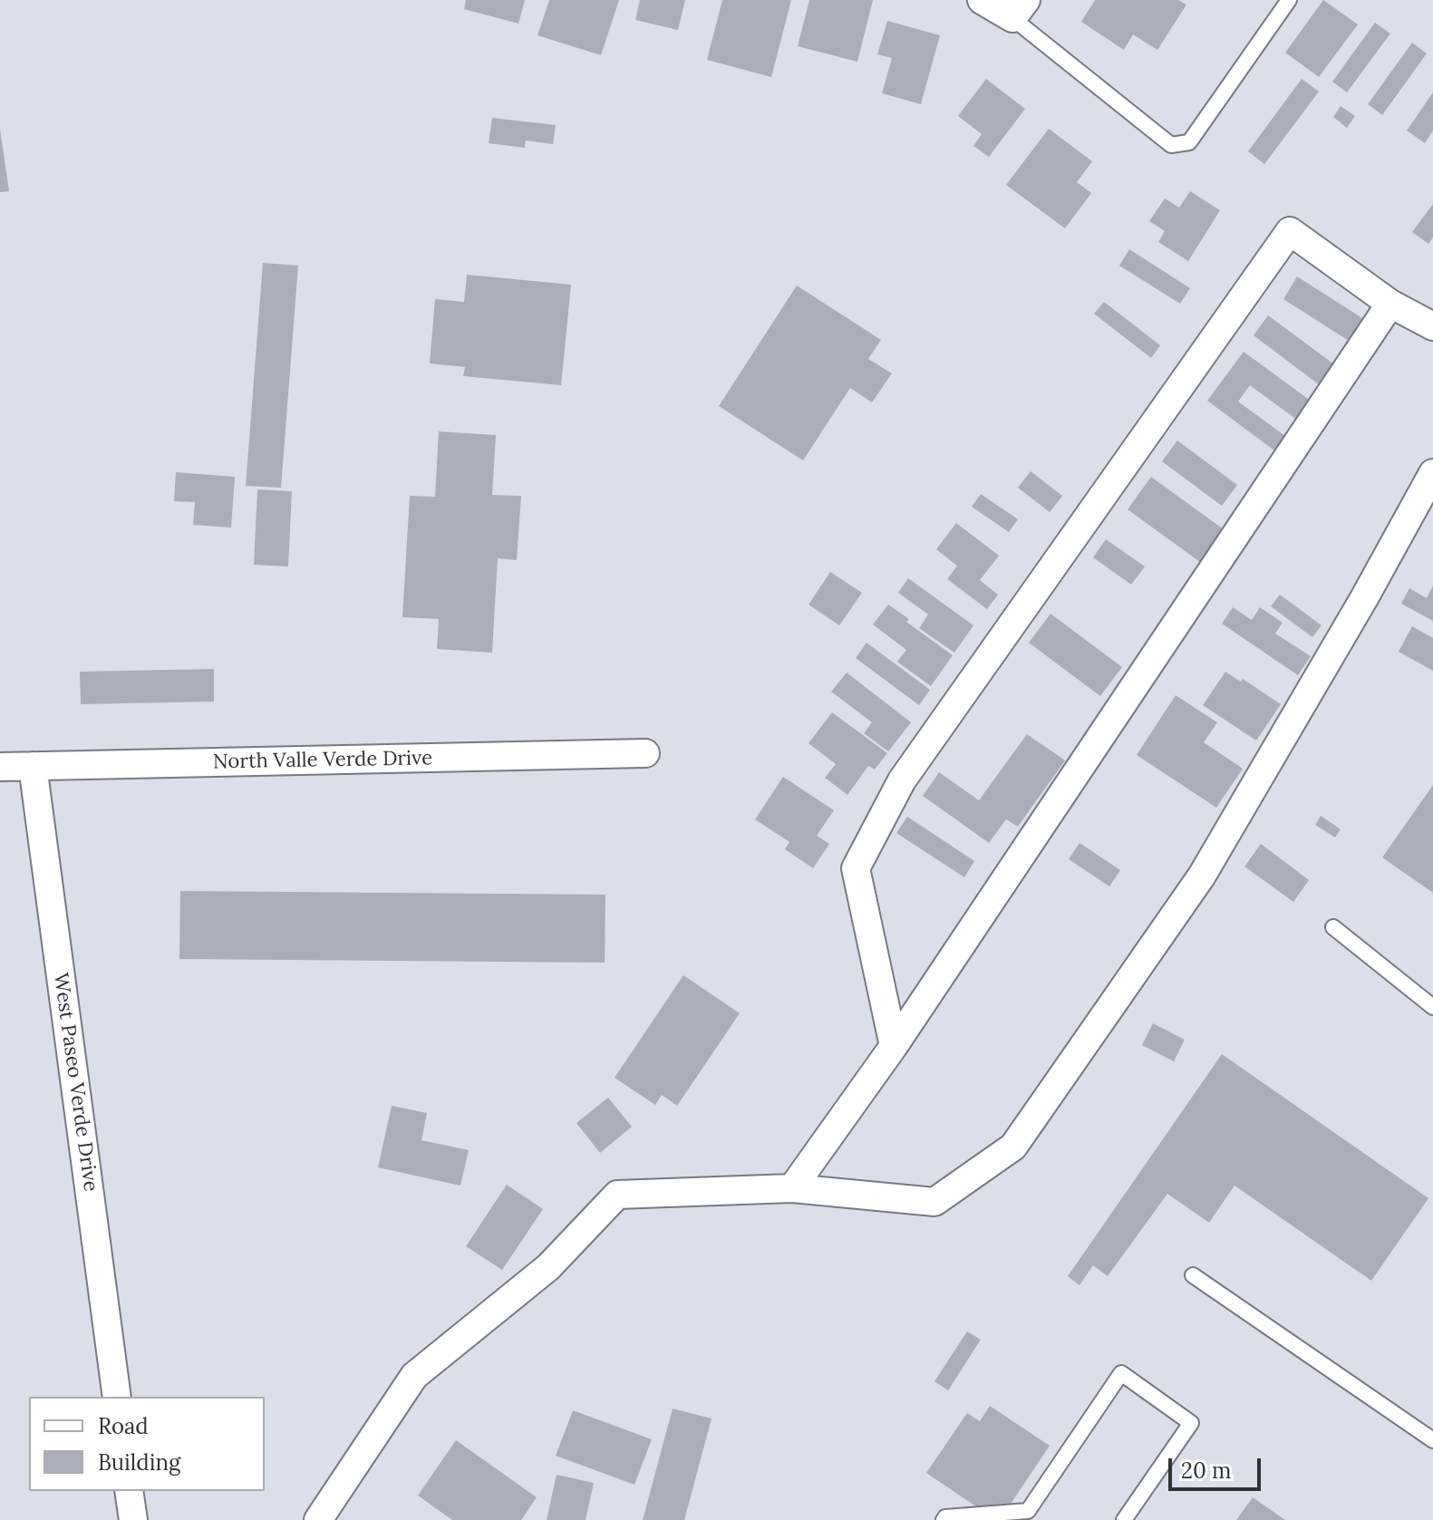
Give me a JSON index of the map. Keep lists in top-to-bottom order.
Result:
{
  "streets": {
    "street": ["North Valle Verde Drive", "West Paseo Verde Drive"]
  },
  "crossings": [
    ["North Valle Verde Drive", "West Paseo Verde Drive"]
  ],
  "legend": ["Road", "Building"],
  "scale_bar": "20 m"
}
